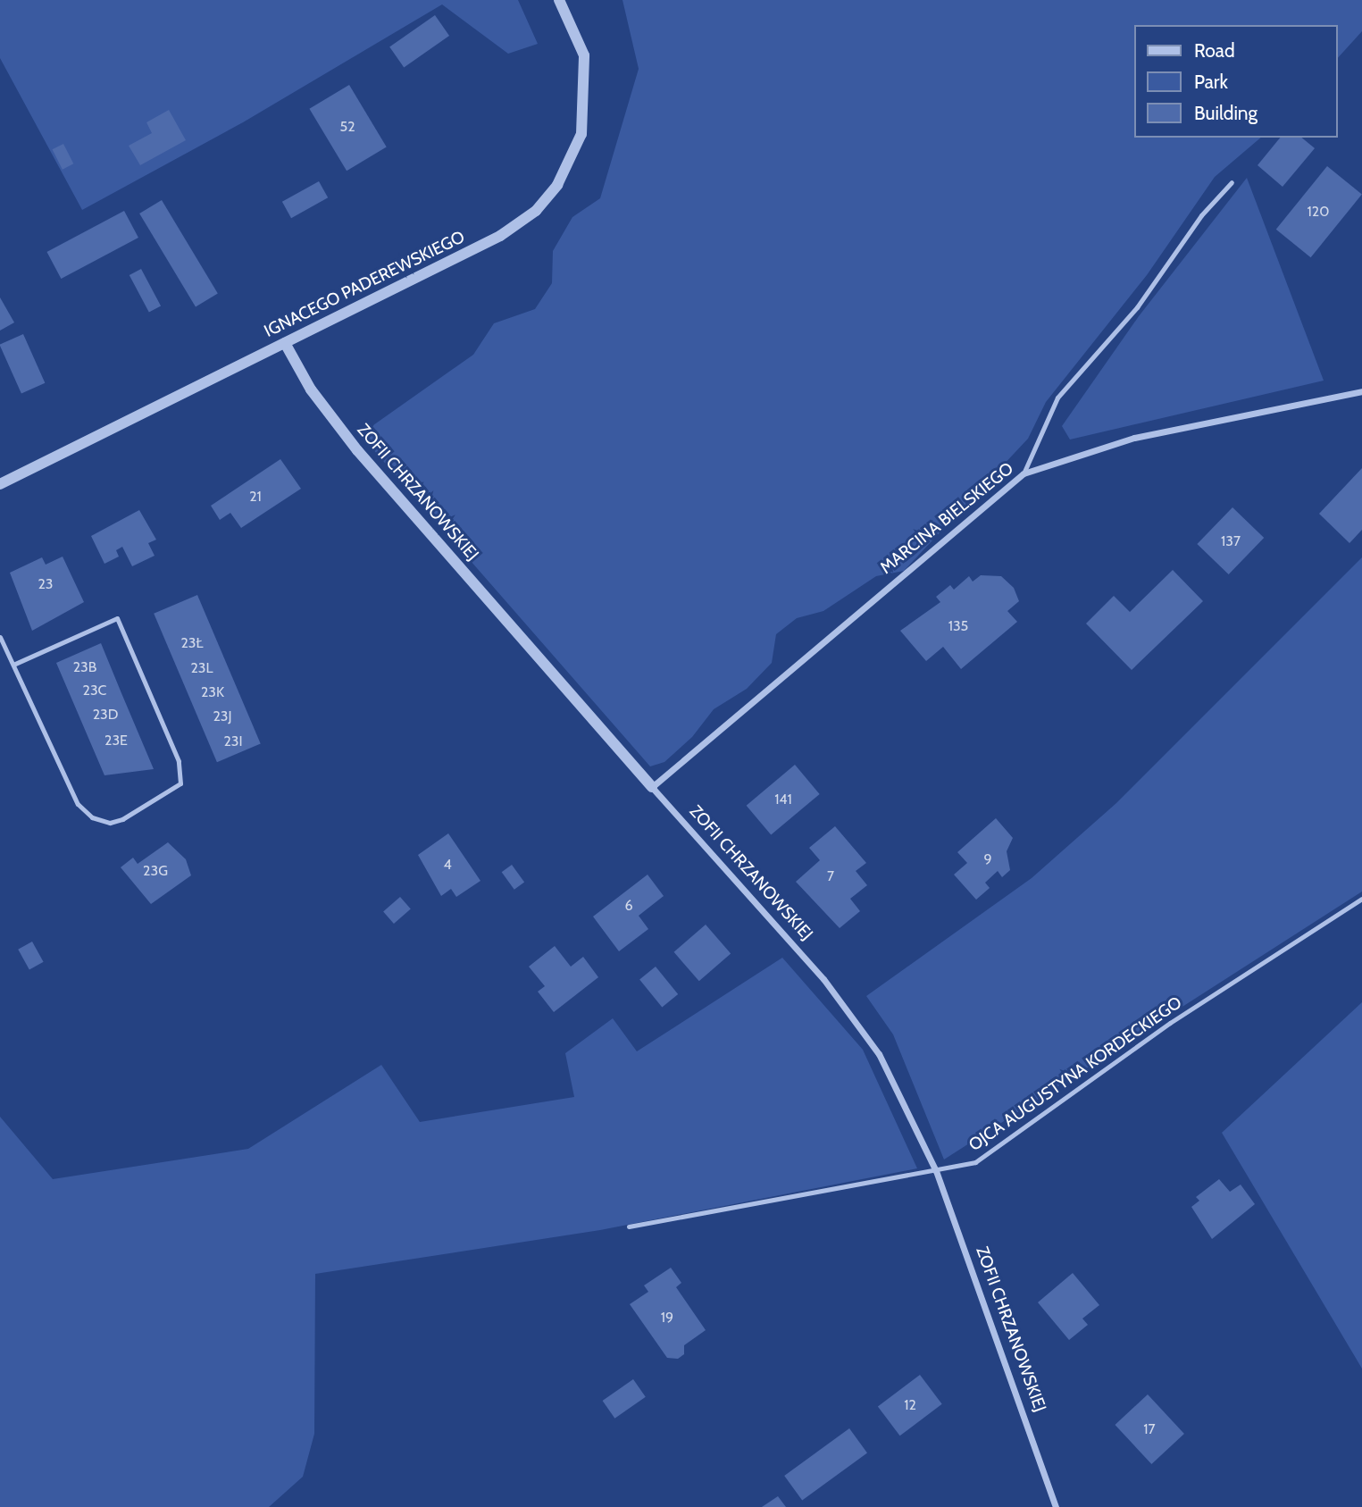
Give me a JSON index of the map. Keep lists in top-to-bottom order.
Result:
{
  "streets": {
    "street": ["IGNACEGO PADEREWSKIEGO", "ZOFII CHRZANOWSKIEJ", "MARCINA BIELSKIEGO"],
    "lane": ["OJCA AUGUSTYNA KORDECKIEGO"]
  },
  "crossings": [
    ["IGNACEGO PADEREWSKIEGO", "ZOFII CHRZANOWSKIEJ"],
    ["ZOFII CHRZANOWSKIEJ", "MARCINA BIELSKIEGO"],
    ["ZOFII CHRZANOWSKIEJ", "OJCA AUGUSTYNA KORDECKIEGO"]
  ],
  "house_numbers": [
    "52",
    "120",
    "21",
    "137",
    "23",
    "135",
    "23Ł",
    "23B",
    "23L",
    "23C",
    "23K",
    "23D",
    "23J",
    "23E",
    "23I",
    "141",
    "9",
    "4",
    "23G",
    "7",
    "6",
    "19",
    "12",
    "17"
  ],
  "legend": ["Road", "Park", "Building"]
}
